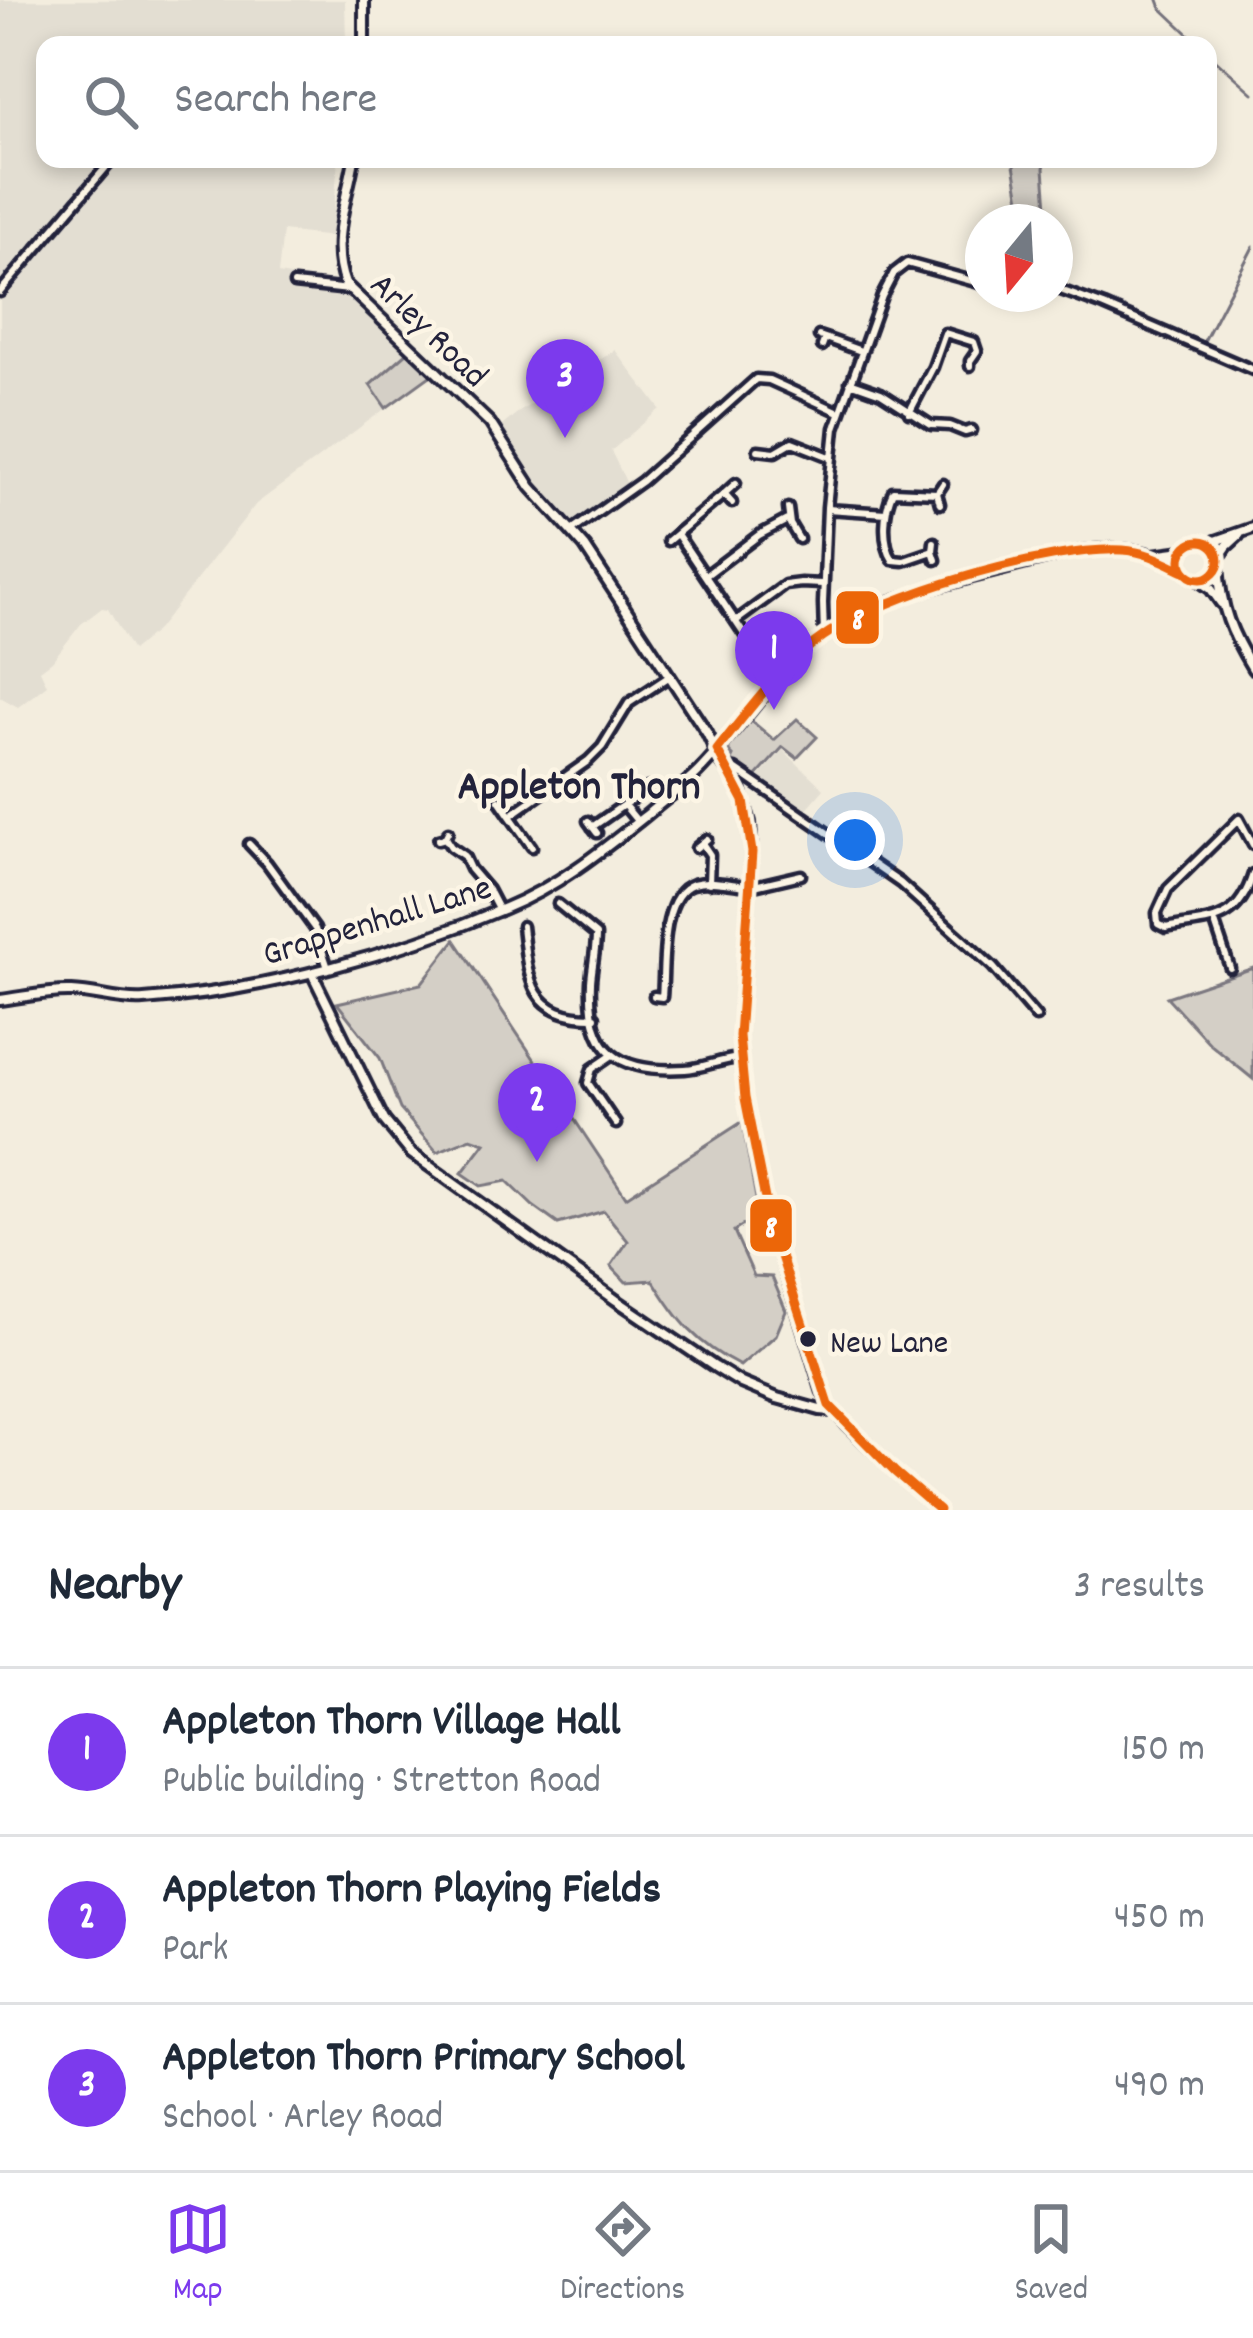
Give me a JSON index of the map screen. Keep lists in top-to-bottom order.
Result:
{
  "streets": {
    "street": ["Arley Road", "Grappenhall Lane"]
  },
  "crossings": [
    ["Arley Road", "Grappenhall Lane"]
  ],
  "districts": ["Appleton Thorn"],
  "places": ["New Lane"],
  "lines": ["transit line 8"],
  "north": "bottom",
  "page": {
    "search": "Search here",
    "pins": ["3", "1", "2"],
    "heading": ["Nearby", "3 results"],
    "list": [
      {
        "mark": "1",
        "name": "Appleton Thorn Village Hall",
        "note": "Public building · Stretton Road",
        "value": "150 m"
      },
      {
        "mark": "2",
        "name": "Appleton Thorn Playing Fields",
        "note": "Park",
        "value": "450 m"
      },
      {
        "mark": "3",
        "name": "Appleton Thorn Primary School",
        "note": "School · Arley Road",
        "value": "490 m"
      }
    ],
    "nav": ["Map", "Directions", "Saved"]
  }
}
